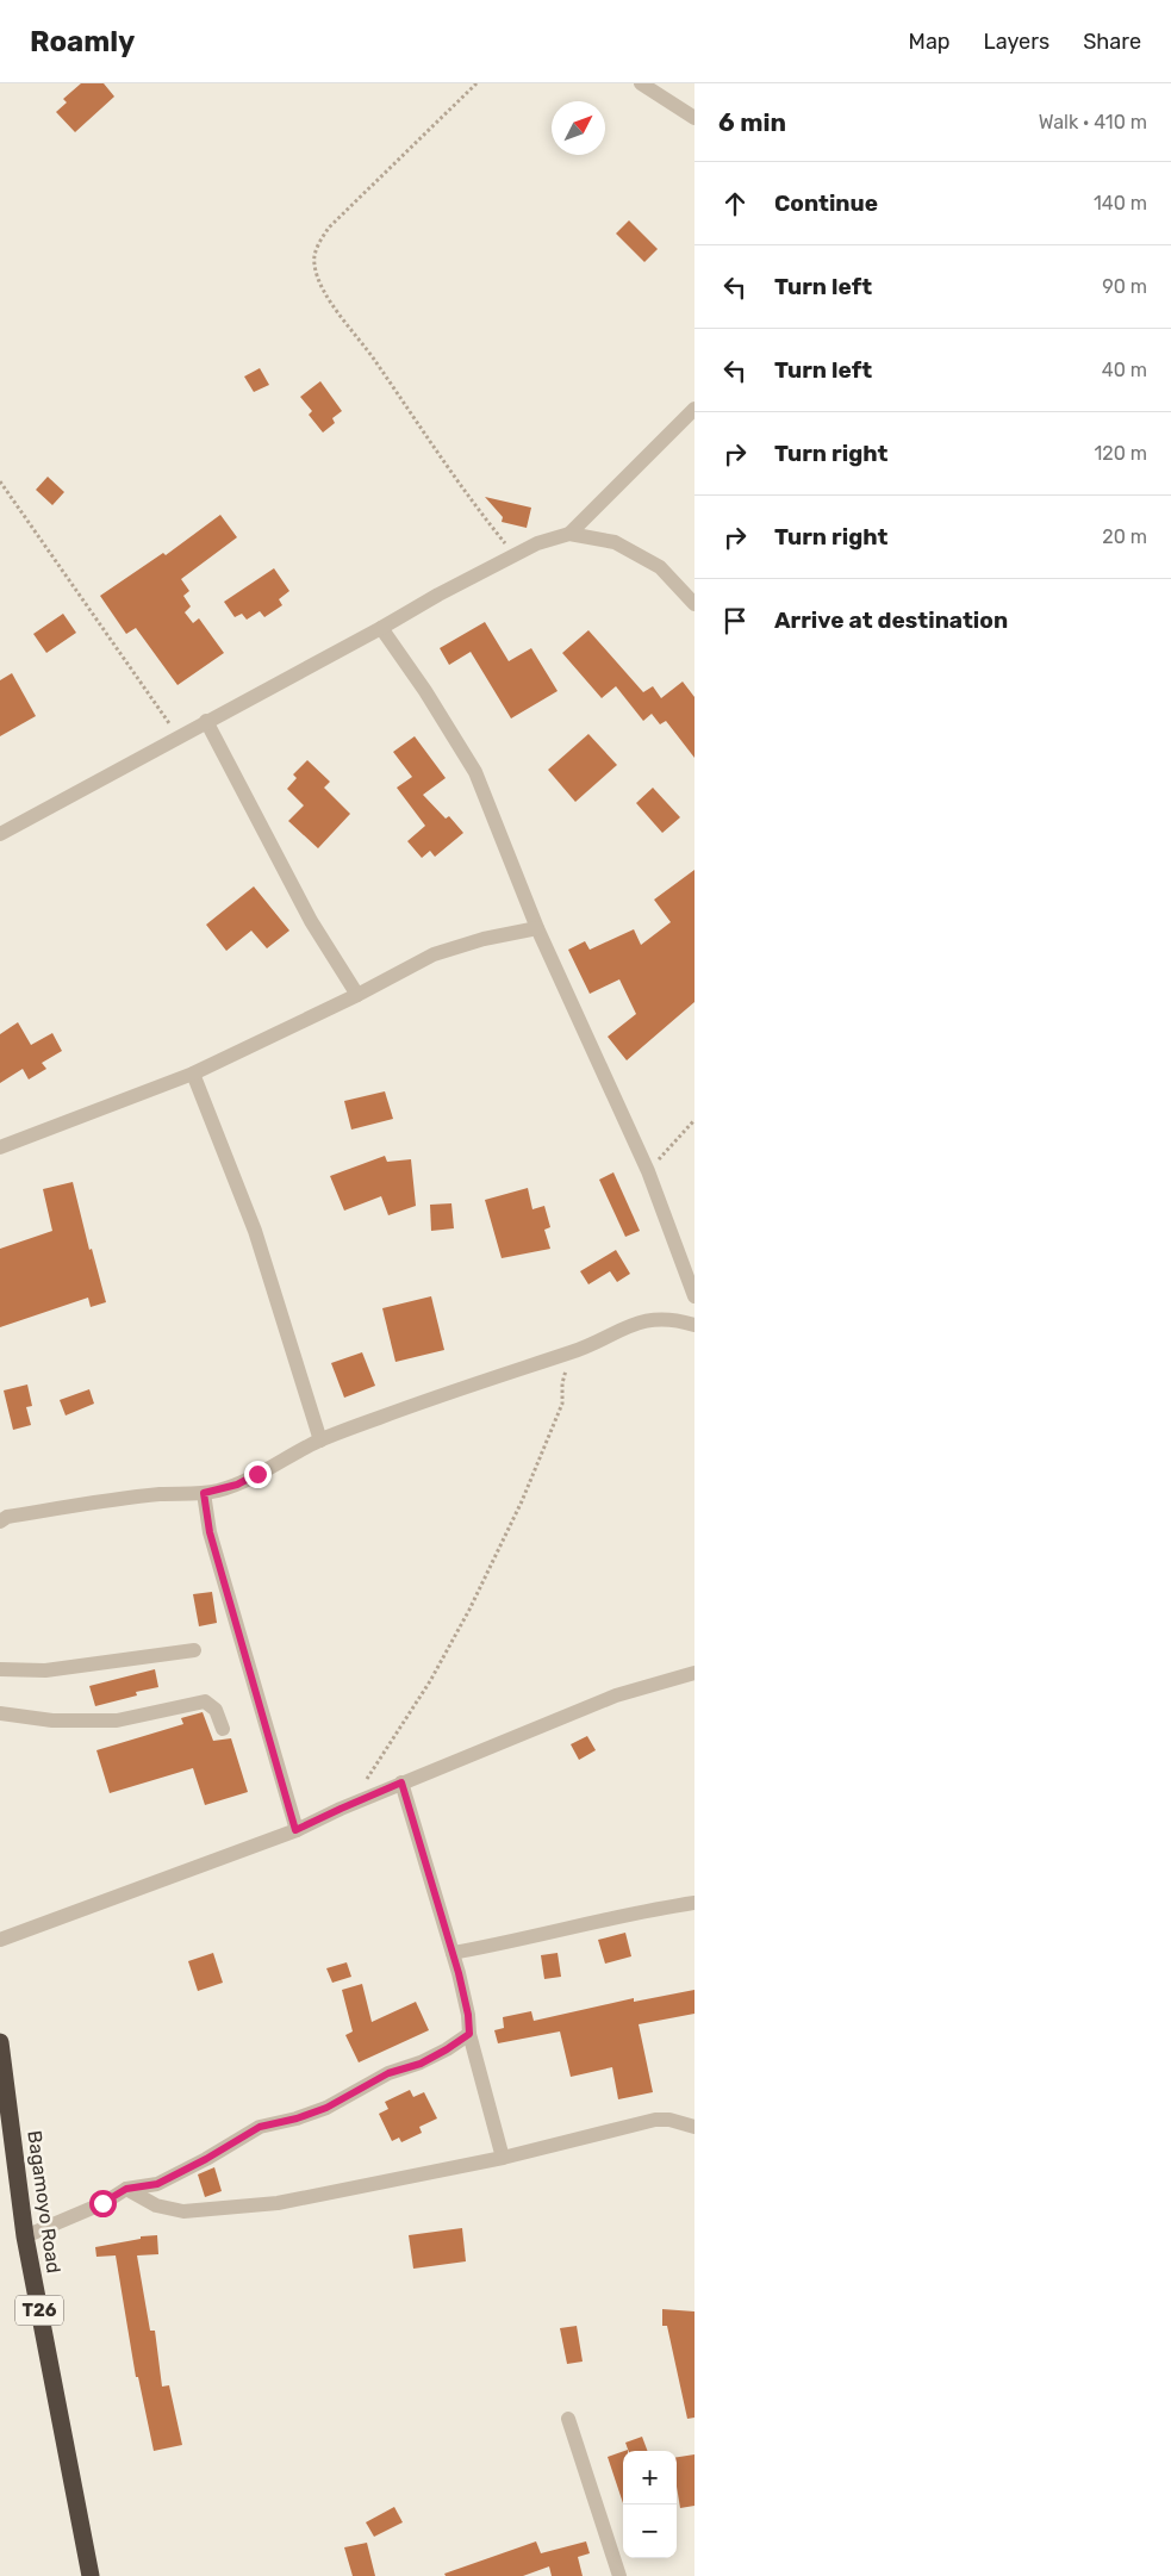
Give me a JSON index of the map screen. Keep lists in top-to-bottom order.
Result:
{
  "streets": {
    "highway": ["Bagamoyo Road", "T26"]
  },
  "north": "top right",
  "page": {
    "header": "Roamly",
    "nav": ["Map", "Layers", "Share"],
    "heading": ["6 min", "Walk · 410 m"],
    "list": [
      ["Continue", "140 m"],
      ["Turn left", "90 m"],
      ["Turn left", "40 m"],
      ["Turn right", "120 m"],
      ["Turn right", "20 m"],
      "Arrive at destination"
    ],
    "map_buttons": ["+", "−"]
  }
}
